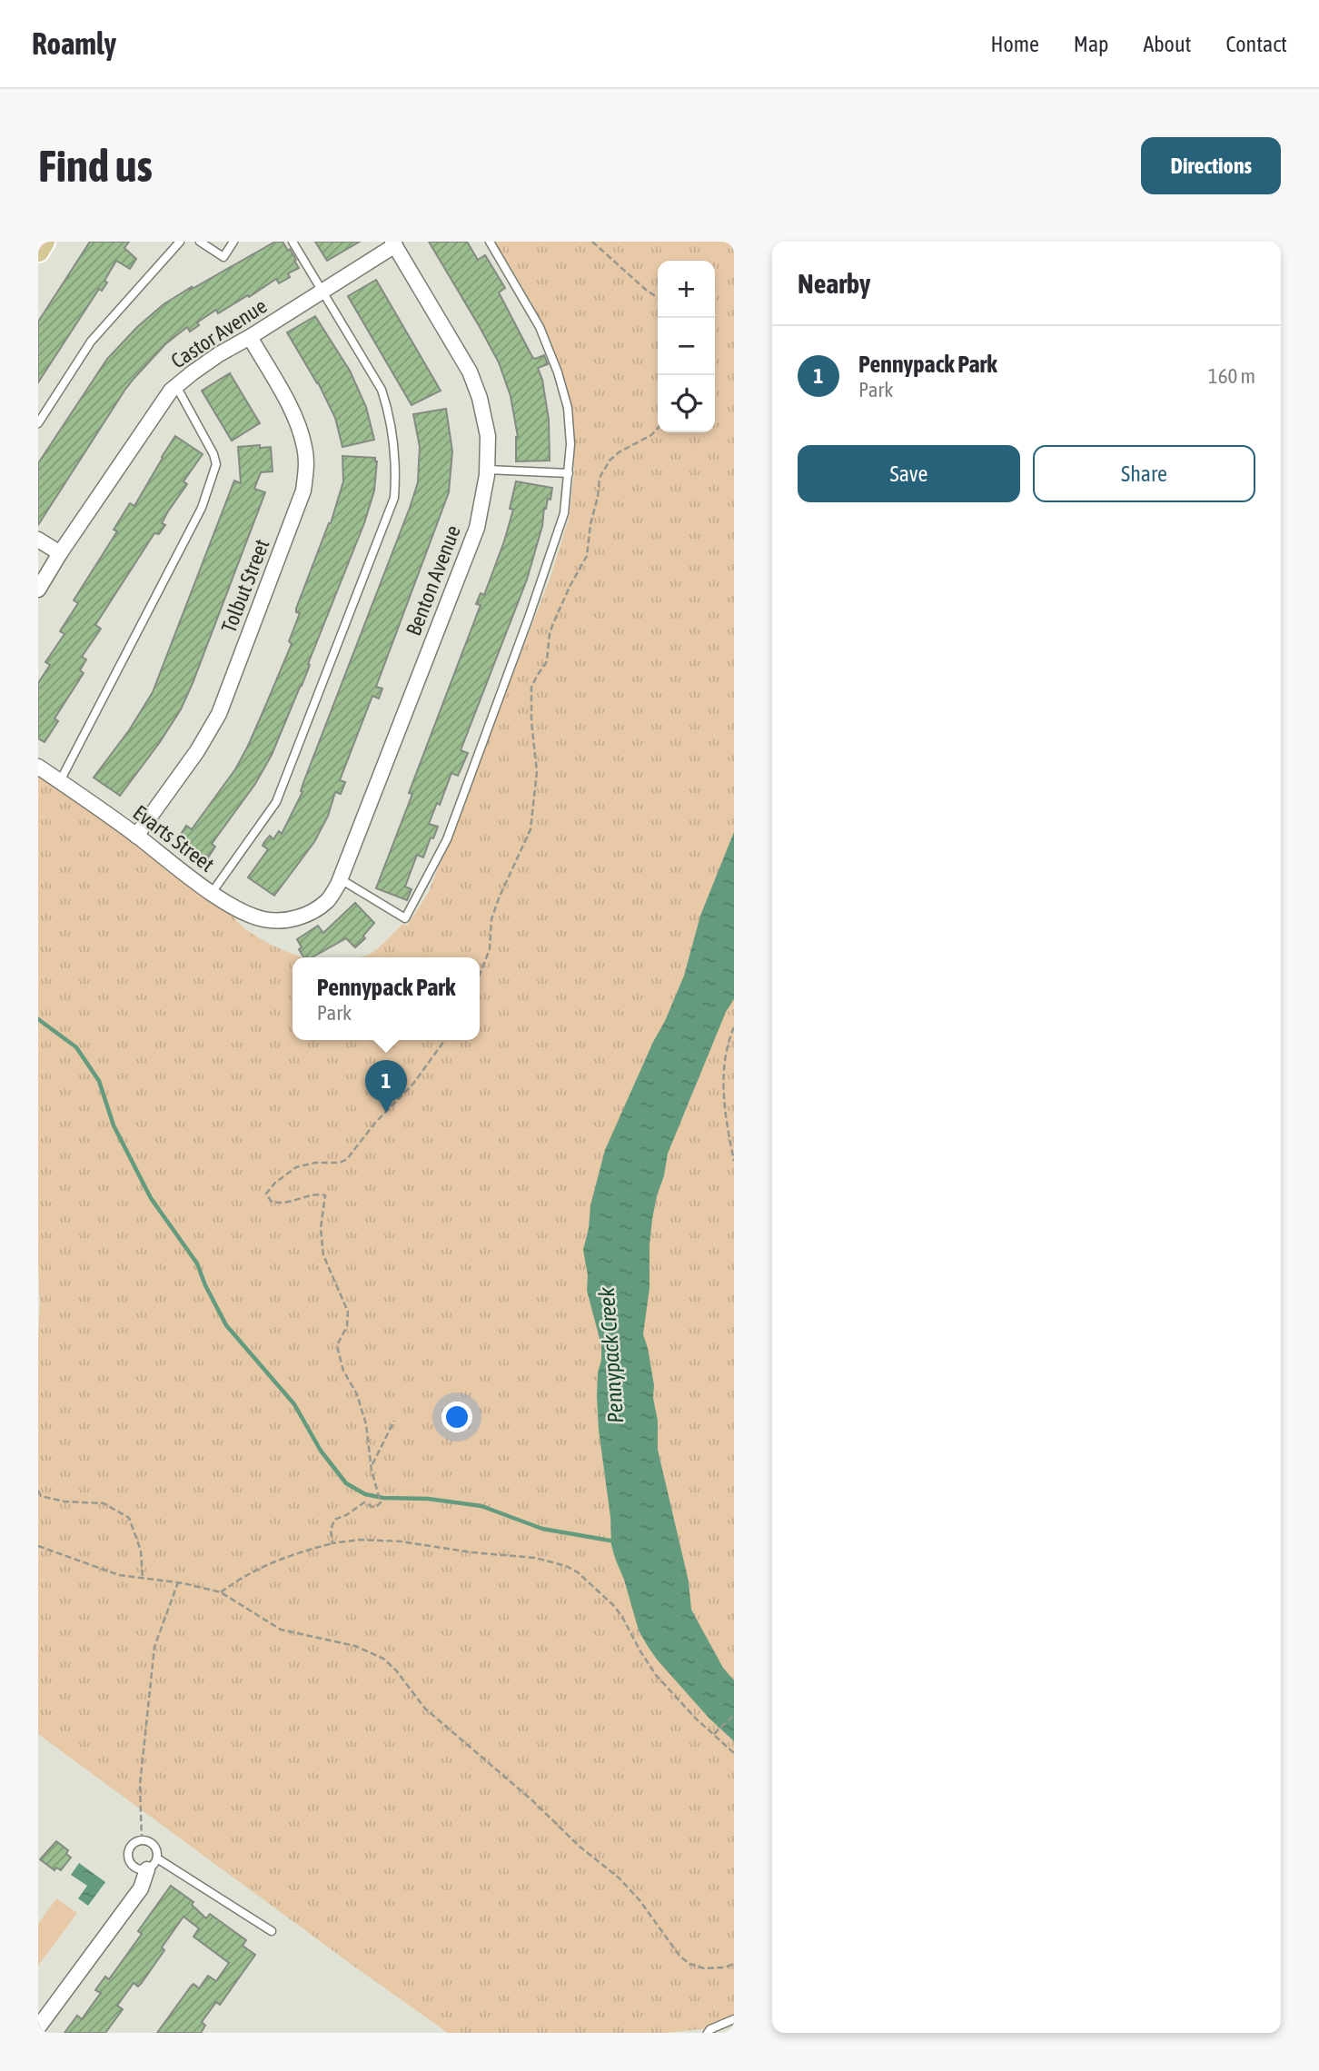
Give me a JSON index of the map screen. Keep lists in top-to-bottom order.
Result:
{
  "streets": {
    "street": [
      "Castor Avenue",
      "Benton Avenue",
      "Tolbut Street",
      "Evarts Street"
    ]
  },
  "crossings": [
    ["Castor Avenue", "Benton Avenue"],
    ["Castor Avenue", "Tolbut Street"],
    ["Benton Avenue", "Evarts Street"],
    ["Tolbut Street", "Evarts Street"]
  ],
  "water": ["Pennypack Creek"],
  "page": {
    "header": "Roamly",
    "nav": [
      "Home",
      "Map",
      "About",
      "Contact"
    ],
    "buttons": [
      "Directions",
      ["Save", "Share"]
    ],
    "title": "Find us",
    "heading": "Nearby",
    "map_buttons": ["+", "−"],
    "list": [
      {
        "mark": "1",
        "name": "Pennypack Park",
        "note": "Park",
        "value": "160 m"
      }
    ],
    "popup": ["Pennypack Park", "Park"],
    "pins": "1"
  }
}
